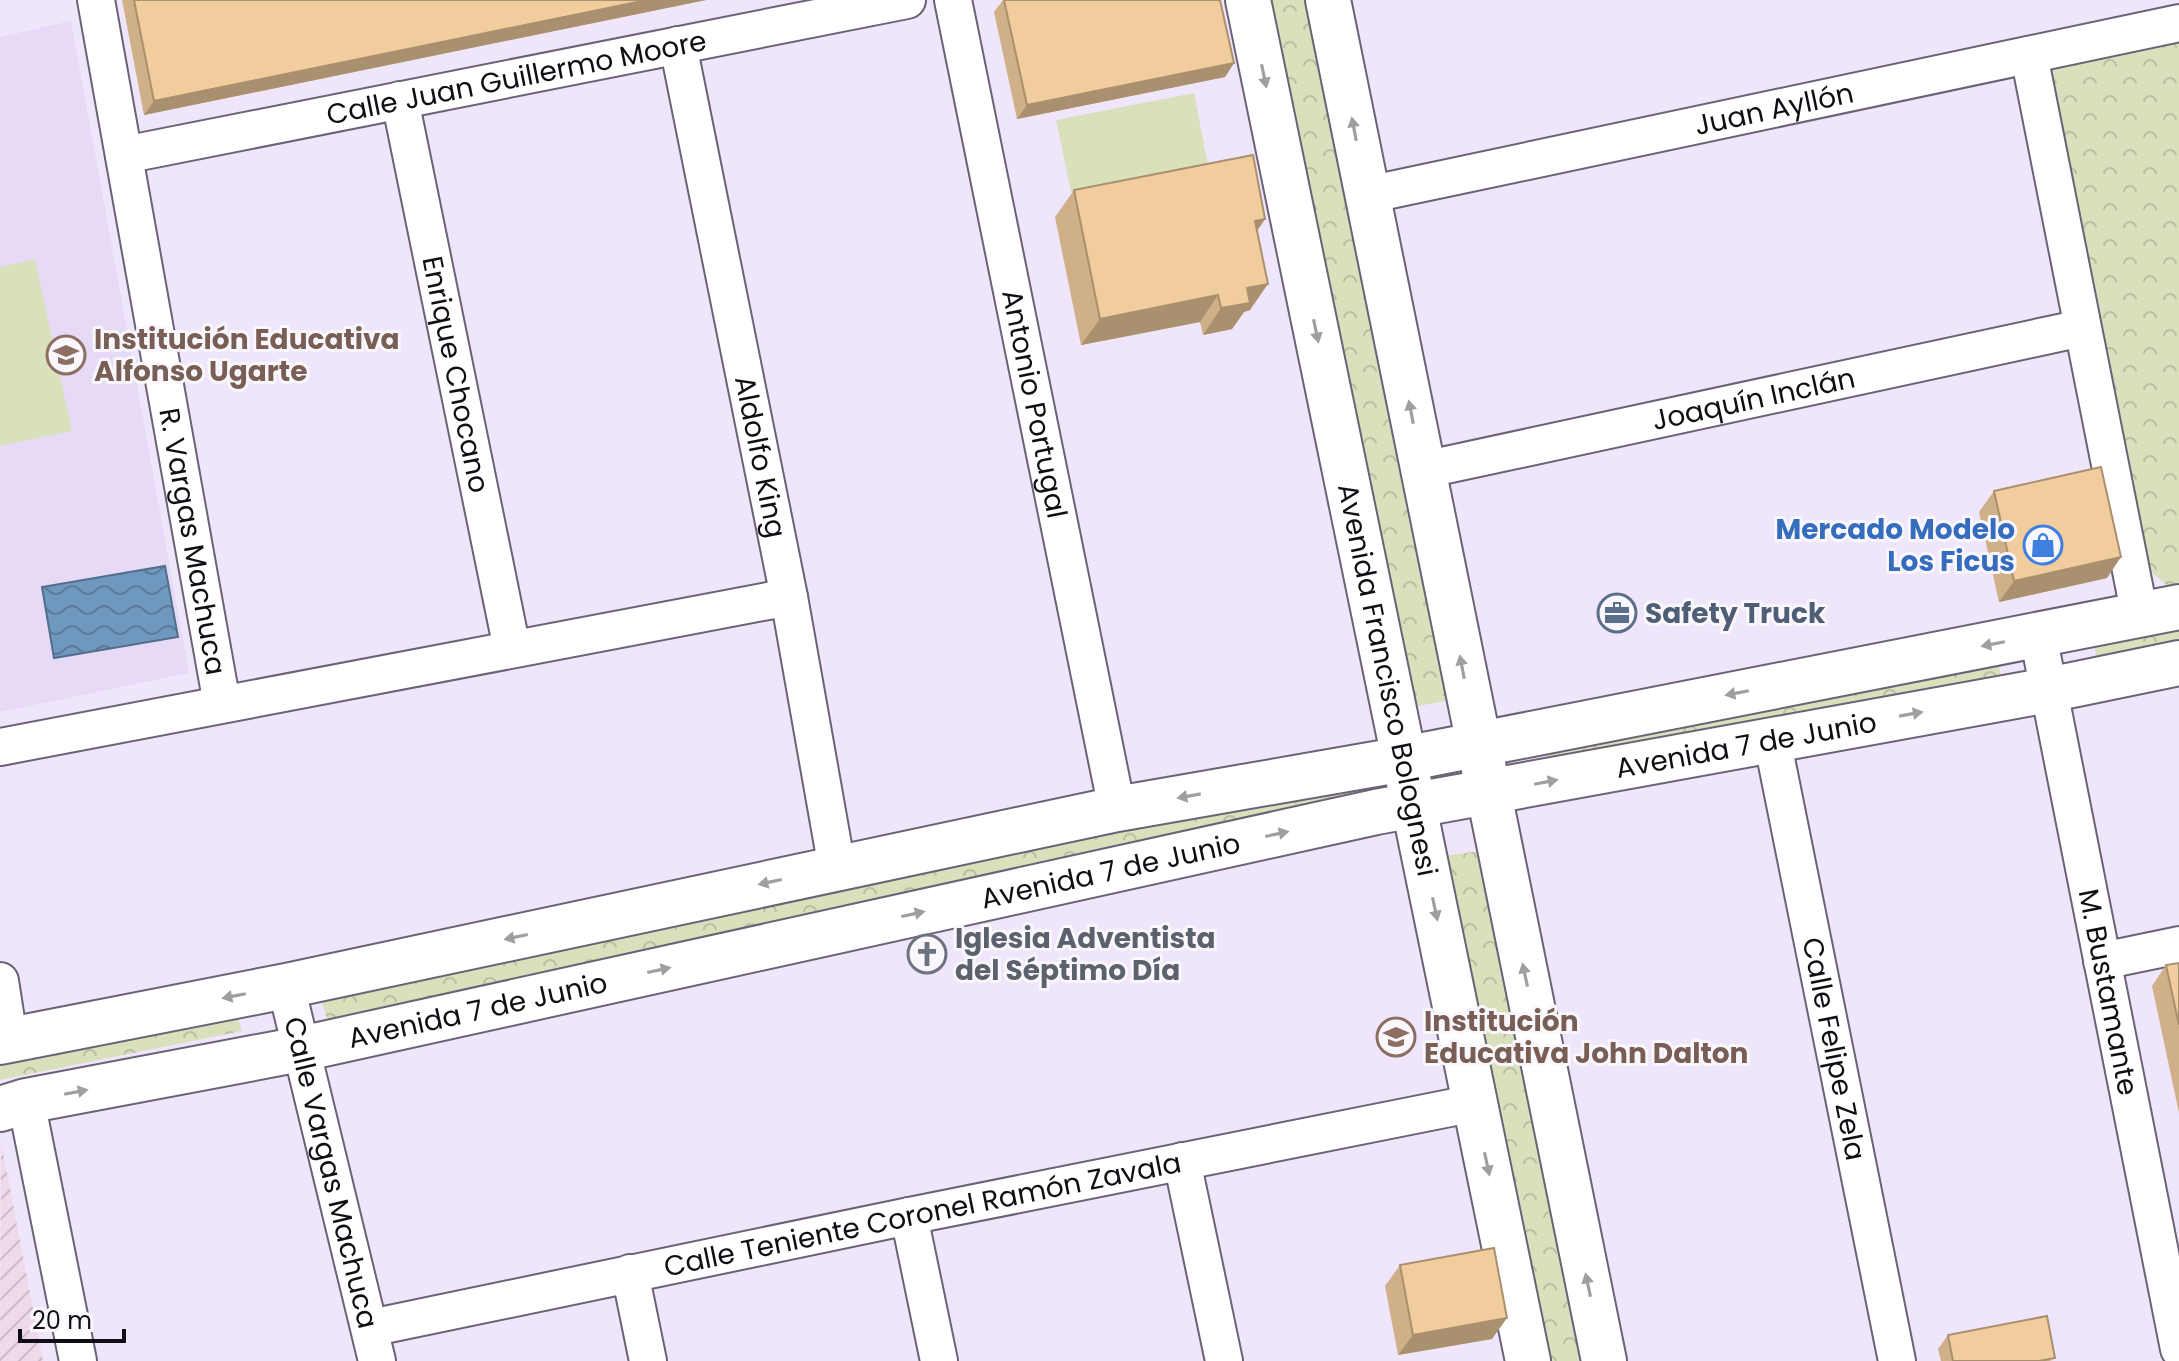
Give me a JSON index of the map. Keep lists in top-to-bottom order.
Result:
{
  "streets": {
    "street": [
      "Calle Juan Guillermo Moore",
      "Juan Ayllón",
      "Enrique Chocano",
      "Joaquín Inclán",
      "Antonio Portugal",
      "Aldolfo King",
      "R. Vargas Machuca",
      "Avenida Francisco Bolognesi",
      "Avenida 7 de Junio",
      "M. Bustamante",
      "Calle Felipe Zela",
      "Calle Vargas Machuca",
      "Calle Teniente Coronel Ramón Zavala"
    ]
  },
  "crossings": [
    ["Calle Juan Guillermo Moore", "Enrique Chocano"],
    ["Calle Juan Guillermo Moore", "Aldolfo King"],
    ["Calle Juan Guillermo Moore", "R. Vargas Machuca"],
    ["Antonio Portugal", "Avenida 7 de Junio"],
    ["Aldolfo King", "Avenida 7 de Junio"],
    ["Avenida Francisco Bolognesi", "Avenida 7 de Junio"],
    ["Avenida Francisco Bolognesi", "Calle Teniente Coronel Ramón Zavala"],
    ["Avenida 7 de Junio", "M. Bustamante"],
    ["Avenida 7 de Junio", "Calle Felipe Zela"],
    ["Avenida 7 de Junio", "Calle Vargas Machuca"],
    ["Calle Vargas Machuca", "Calle Teniente Coronel Ramón Zavala"]
  ],
  "places": {
    "school or university": ["Institución Educativa Alfonso Ugarte", "Institución Educativa John Dalton"],
    "shop": ["Mercado Modelo Los Ficus"],
    "office": ["Safety Truck"],
    "church": ["Iglesia Adventista del Séptimo Día"]
  },
  "scale_bar": "20 m"
}
